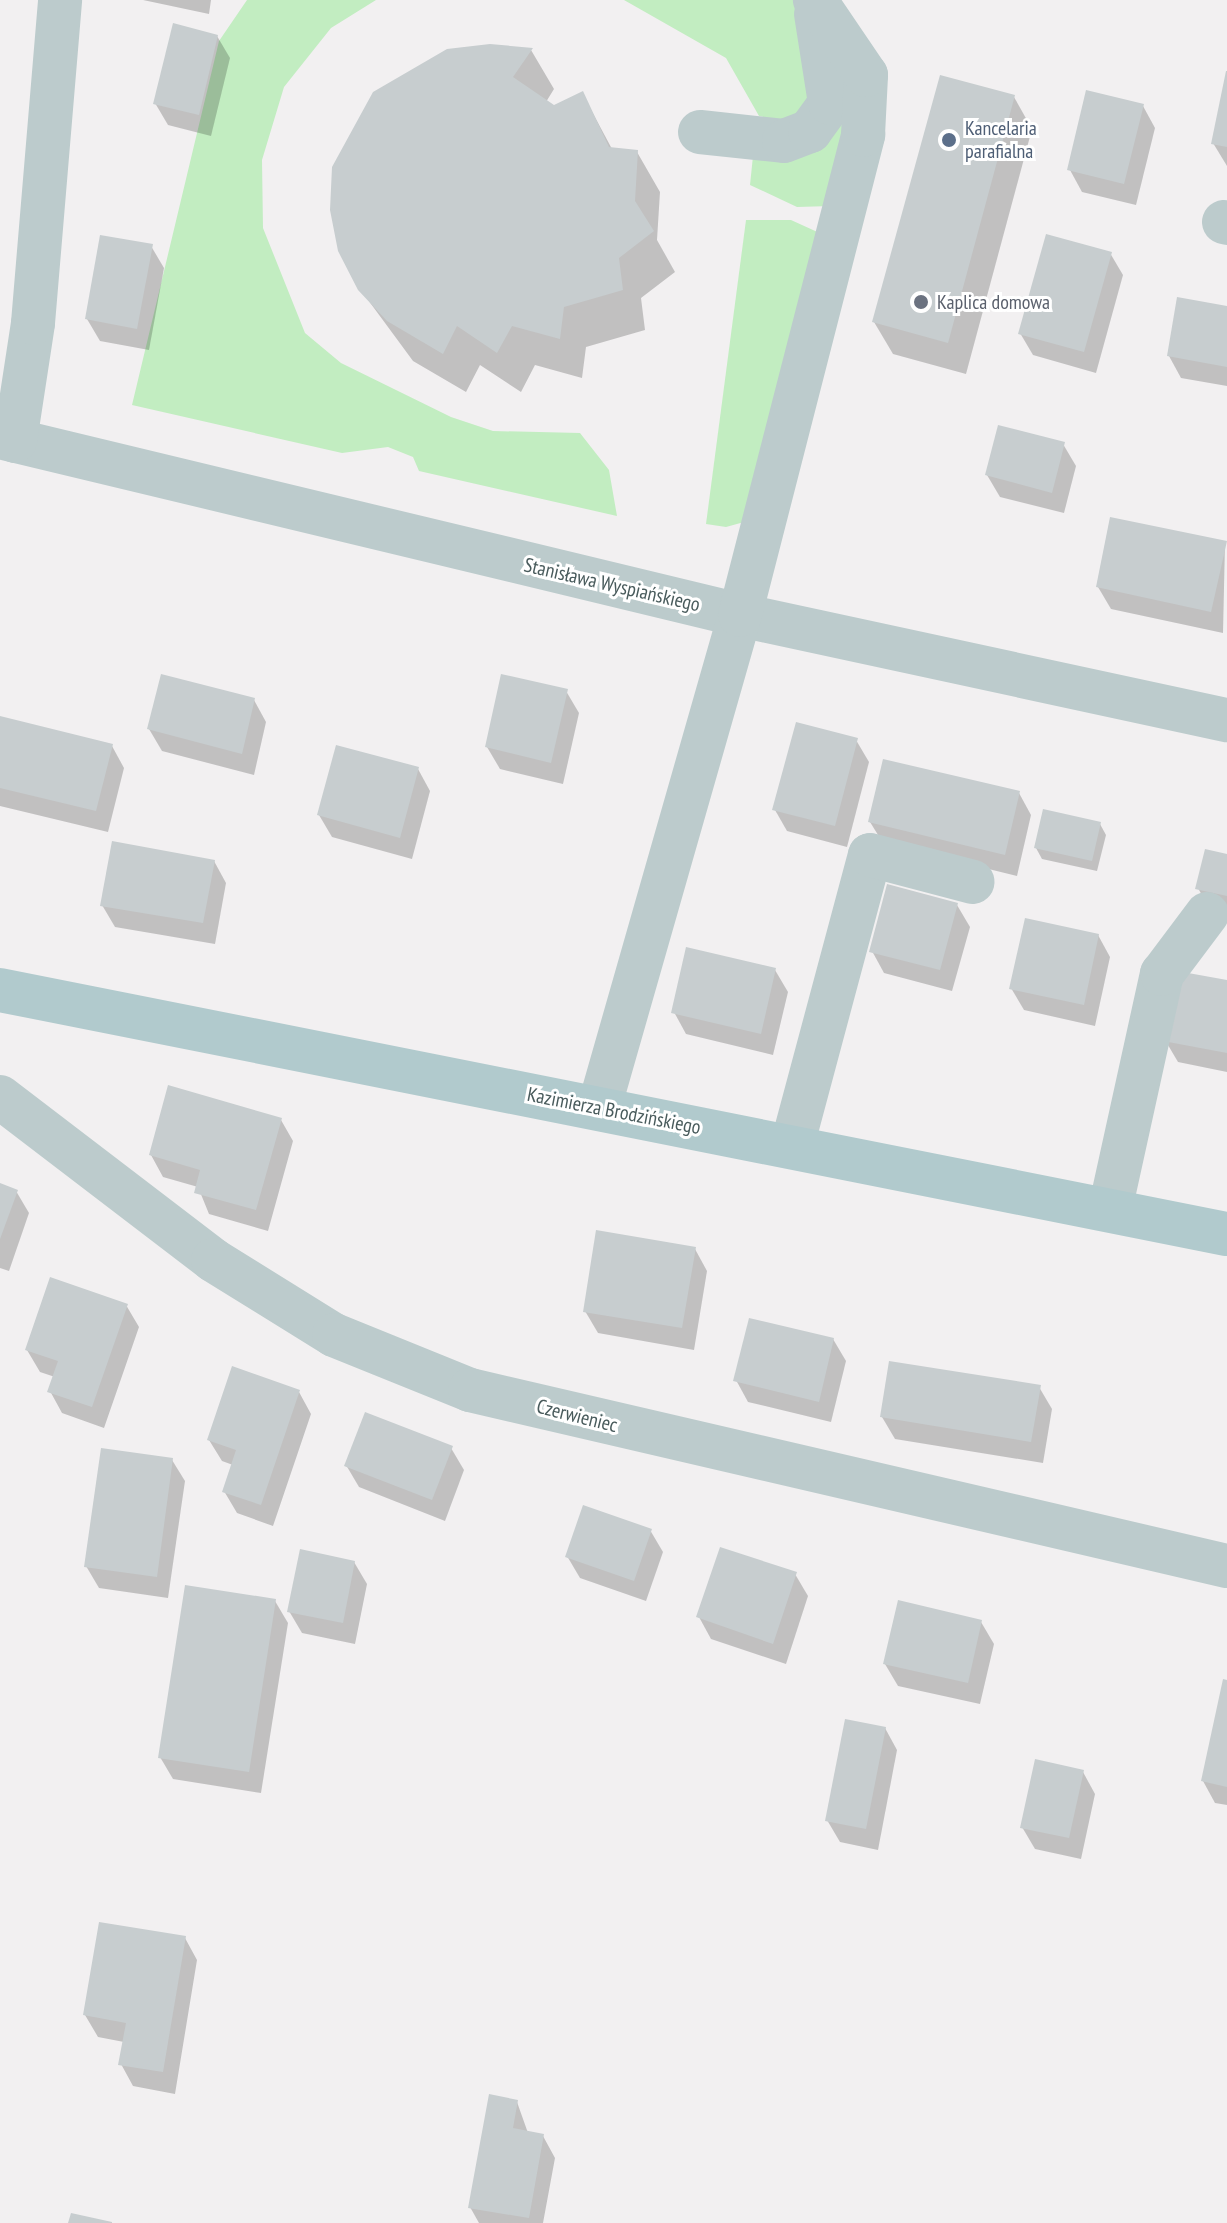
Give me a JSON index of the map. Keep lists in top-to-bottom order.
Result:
{
  "streets": {
    "main road": ["Kazimierza Brodzińskiego"],
    "street": ["Stanisława Wyspiańskiego", "Czerwieniec"]
  },
  "places": ["Kancelaria parafialna", "Kaplica domowa"]
}
